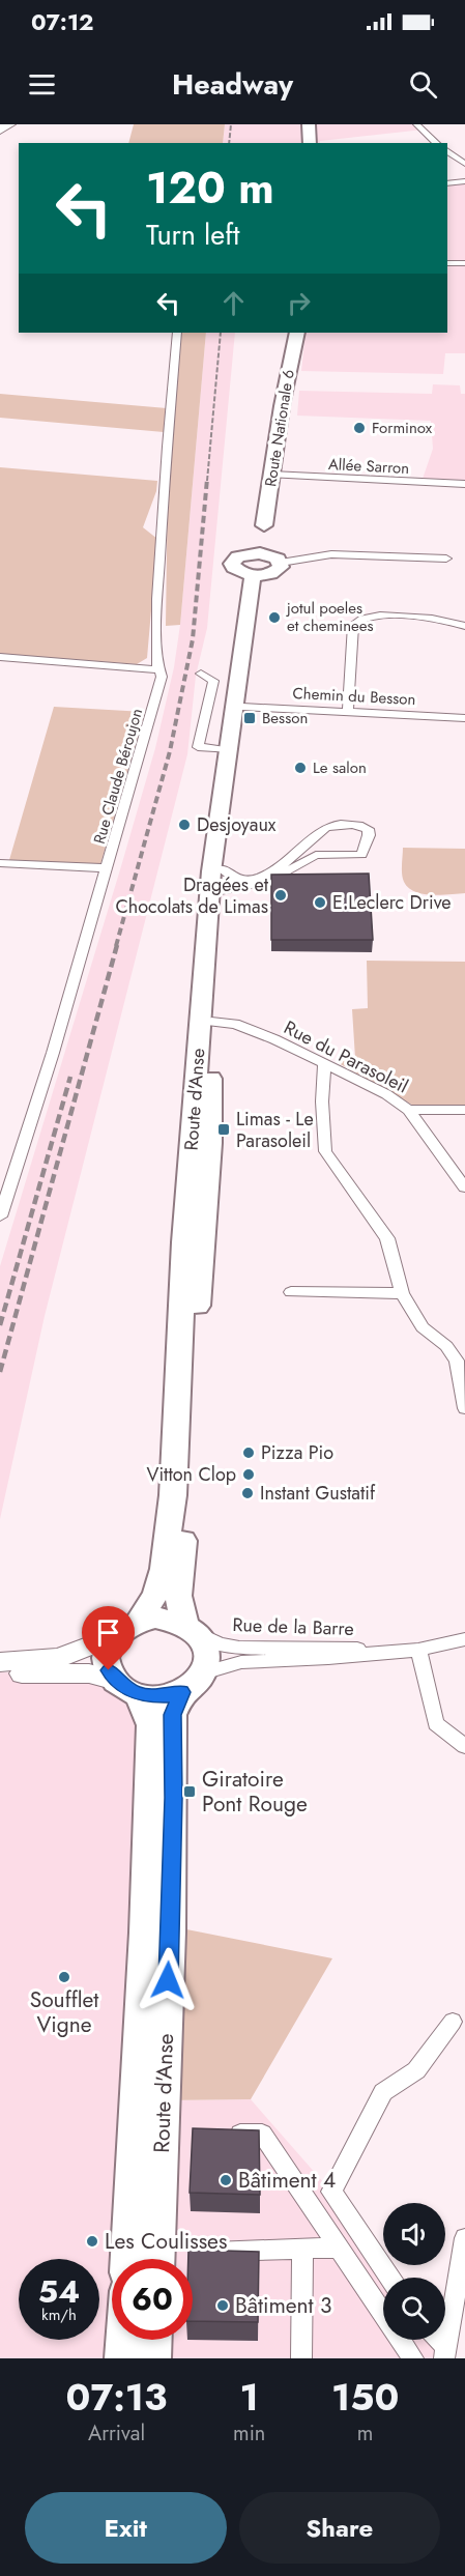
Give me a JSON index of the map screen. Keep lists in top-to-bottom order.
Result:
{
  "streets": {
    "main road": ["Route Nationale 6", "Route d'Anse"],
    "street": [
      "Allée Sarron",
      "Chemin du Besson",
      "Rue Claude Béroujon",
      "Rue du Parasoleil",
      "Rue de la Barre"
    ]
  },
  "crossings": [
    ["Route Nationale 6", "Allée Sarron"],
    ["Chemin du Besson", "Route d'Anse"],
    ["Rue du Parasoleil", "Route d'Anse"],
    ["Route d'Anse", "Rue de la Barre"]
  ],
  "places": {
    "other": [
      "Forminox",
      "jotul poeles et cheminees",
      "Le salon",
      "Desjoyaux",
      "Dragées et Chocolats de Limas",
      "E.Leclerc Drive",
      "Pizza Pio",
      "Vitton Clop",
      "Instant Gustatif",
      "Soufflet Vigne",
      "Bâtiment 4",
      "Les Coulisses",
      "Bâtiment 3"
    ],
    "transit": ["Besson", "Limas - Le Parasoleil", "Giratoire Pont Rouge"]
  },
  "page": {
    "status": "07:12",
    "header": "Headway",
    "turn": ["120 m", "Turn left"],
    "speed": "54 km/h",
    "limit": "60",
    "eta": [
      "07:13",
      "Arrival",
      "1",
      "min",
      "150",
      "m"
    ],
    "buttons": ["Exit", "Share"]
  }
}
